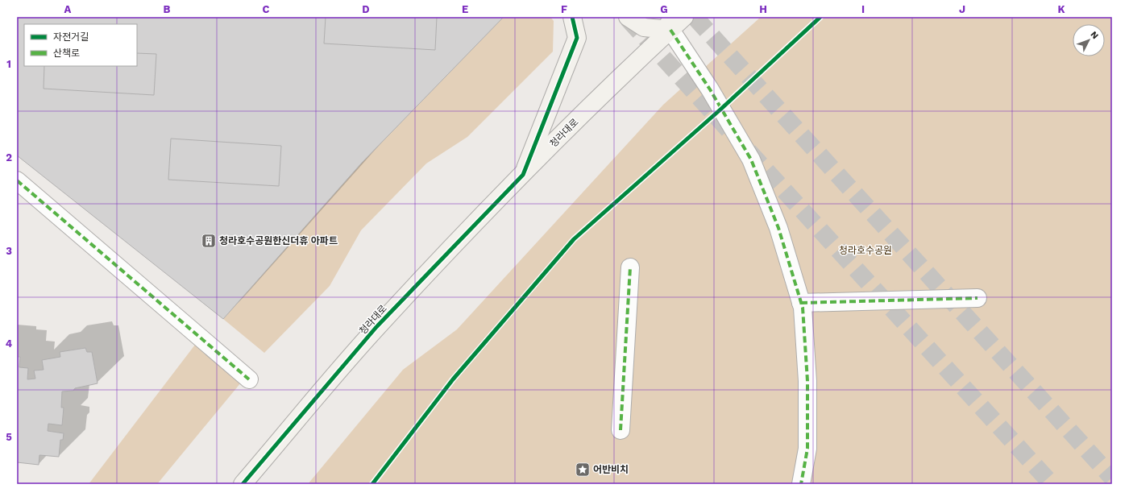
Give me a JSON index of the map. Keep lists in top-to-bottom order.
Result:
{
  "streets": {
    "street": ["청라대로"]
  },
  "parks": ["청라호수공원"],
  "places": {
    "building": ["청라호수공원한신더휴 아파트"],
    "place": ["어반비치"]
  },
  "legend": ["자전거길", "산책로"],
  "north": "top right",
  "grid": {
    "columns": [
      "A",
      "B",
      "C",
      "D",
      "E",
      "F",
      "G",
      "H",
      "I",
      "J",
      "K"
    ],
    "rows": [
      "1",
      "2",
      "3",
      "4",
      "5"
    ]
  }
}
